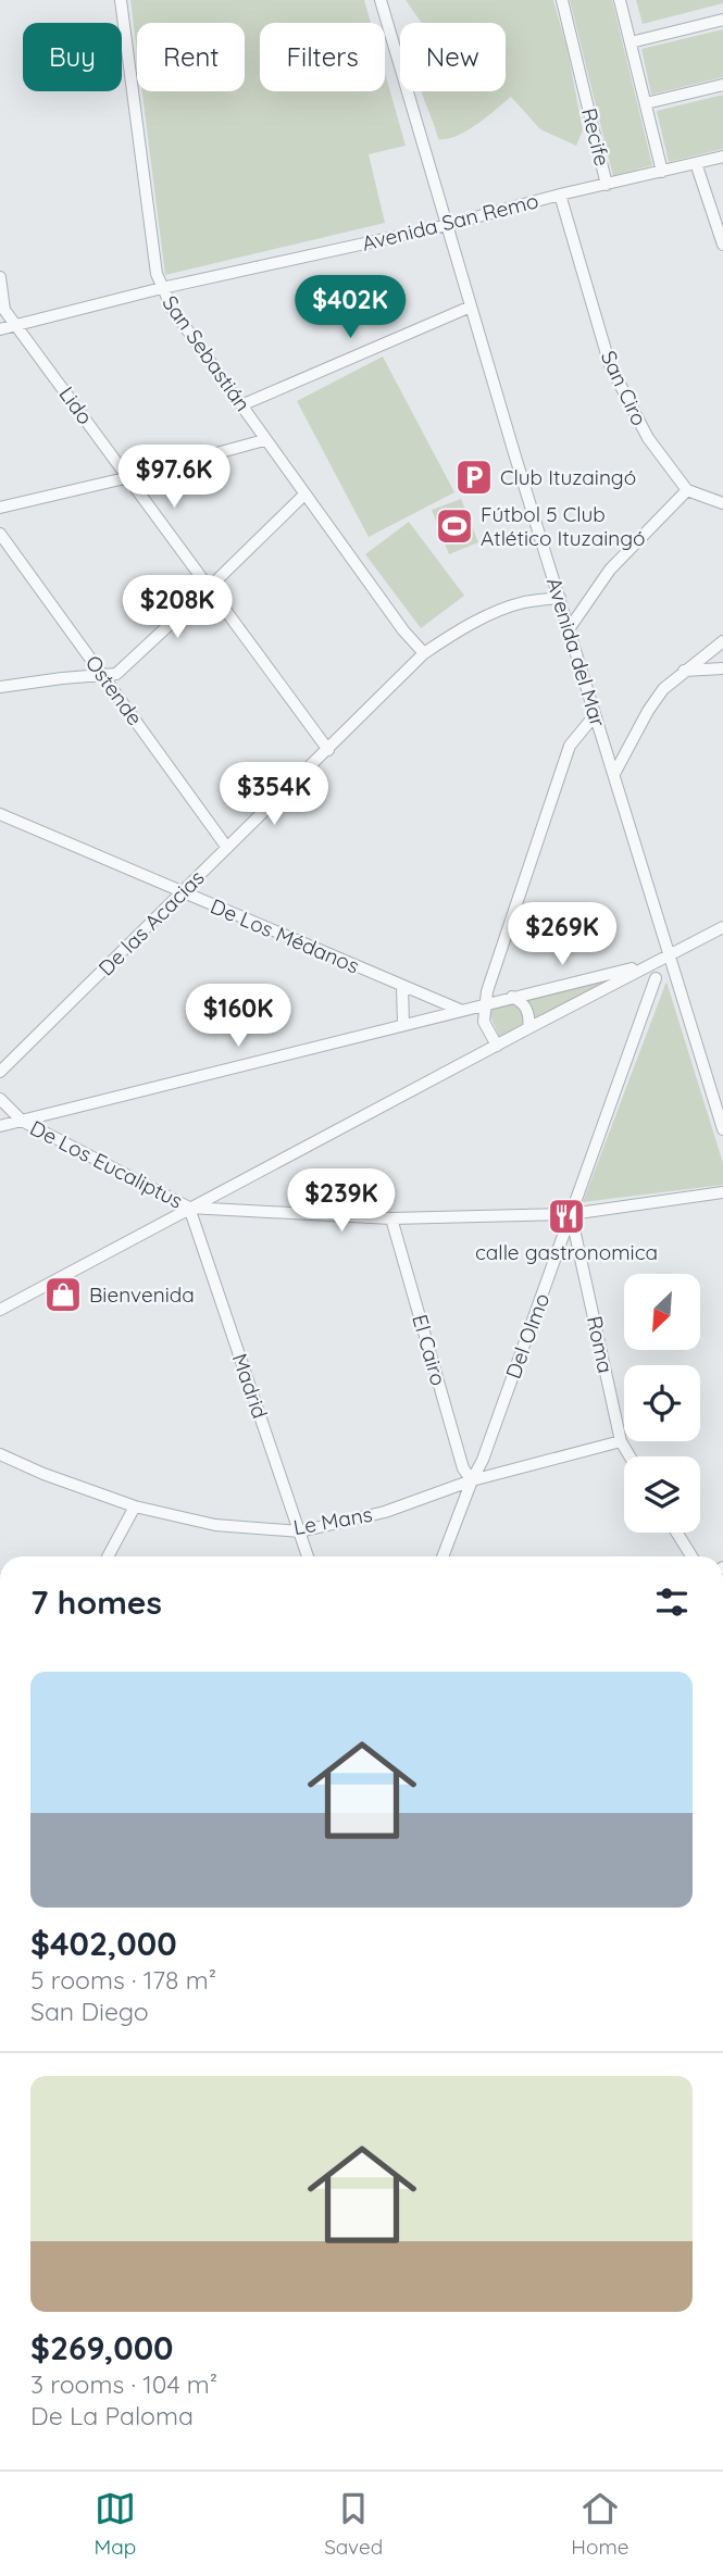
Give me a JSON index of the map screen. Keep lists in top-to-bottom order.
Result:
{
  "streets": {
    "street": [
      "Recife",
      "Avenida San Remo",
      "San Sebastián",
      "San Ciro",
      "Lido",
      "Avenida del Mar",
      "Ostende",
      "De las Acacias",
      "De Los Médanos",
      "De Los Eucaliptus",
      "Del Olmo",
      "Roma",
      "El Cairo",
      "Madrid",
      "Le Mans"
    ]
  },
  "crossings": [
    ["Recife", "Avenida San Remo"],
    ["Avenida San Remo", "San Sebastián"],
    ["Avenida San Remo", "San Ciro"],
    ["Avenida San Remo", "Lido"],
    ["Avenida San Remo", "Avenida del Mar"],
    ["San Sebastián", "De las Acacias"],
    ["Lido", "De las Acacias"],
    ["Avenida del Mar", "De las Acacias"],
    ["Ostende", "De las Acacias"],
    ["De las Acacias", "De Los Médanos"],
    ["De Los Eucaliptus", "Del Olmo"],
    ["De Los Eucaliptus", "Roma"],
    ["De Los Eucaliptus", "El Cairo"],
    ["De Los Eucaliptus", "Madrid"],
    ["Del Olmo", "Roma"],
    ["Del Olmo", "El Cairo"],
    ["Del Olmo", "Le Mans"],
    ["Roma", "Le Mans"],
    ["El Cairo", "Le Mans"],
    ["Madrid", "Le Mans"]
  ],
  "places": {
    "parking": ["Club Ituzaingó"],
    "sports": ["Fútbol 5 Club Atlético Ituzaingó"],
    "restaurant": ["calle gastronomica"],
    "shop": ["Bienvenida"]
  },
  "north": "bottom left",
  "page": {
    "chip": [
      "Buy",
      "Rent",
      "Filters",
      "New"
    ],
    "price": [
      "$402K",
      "$97.6K",
      "$208K",
      "$354K",
      "$269K",
      "$160K",
      "$239K"
    ],
    "heading": "7 homes",
    "list": [
      {
        "name": "$402,000",
        "note": "5 rooms · 178 m² · San Diego"
      },
      {
        "name": "$269,000",
        "note": "3 rooms · 104 m² · De La Paloma"
      }
    ],
    "tabs": ["Map", "Saved", "Home"]
  }
}
